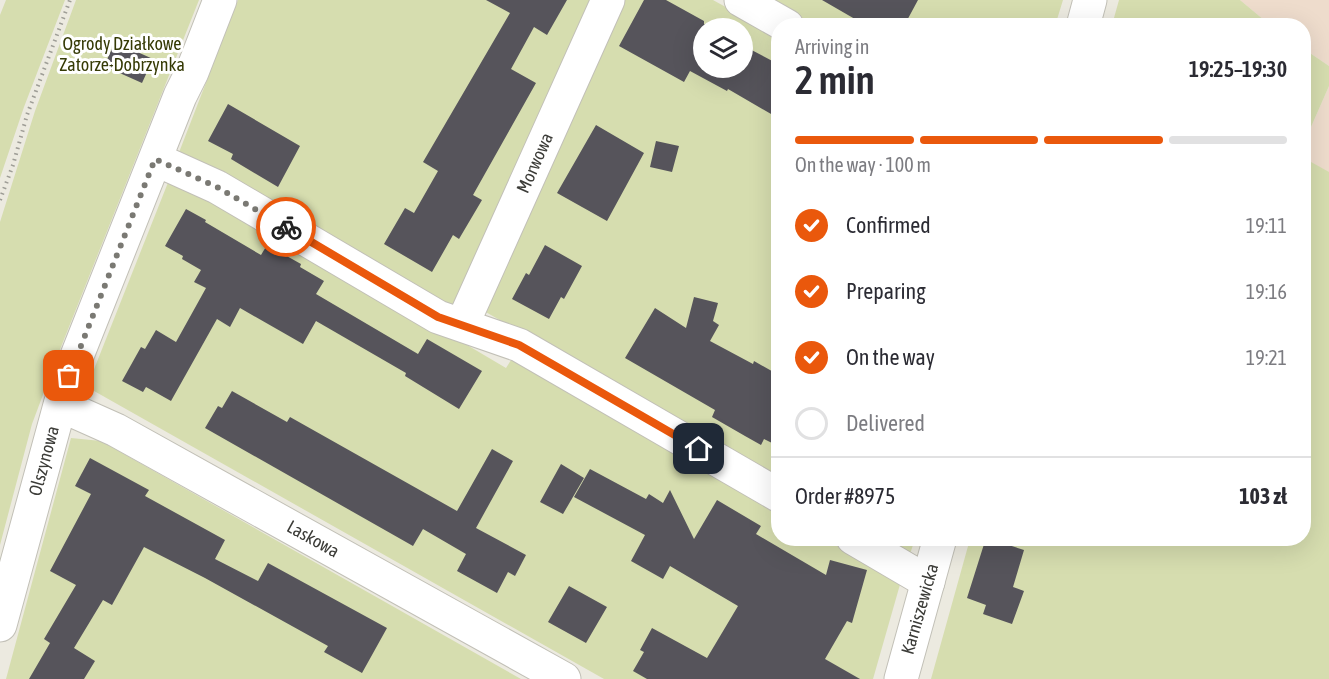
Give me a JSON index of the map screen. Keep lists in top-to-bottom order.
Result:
{
  "streets": {
    "street": [
      "Morwowa",
      "Olszynowa",
      "Laskowa",
      "Karniszewicka"
    ]
  },
  "crossings": [
    ["Olszynowa", "Laskowa"]
  ],
  "parks": ["Ogrody Działkowe Zatorze-Dobrzynka"],
  "page": {
    "heading": ["2 min", "Arriving in", "19:25–19:30"],
    "panel": ["Order #8975", "103 zł"],
    "bar": "On the way · 100 m",
    "list": [
      ["Confirmed", "19:11"],
      ["Preparing", "19:16"],
      ["On the way", "19:21"],
      "Delivered"
    ]
  }
}
